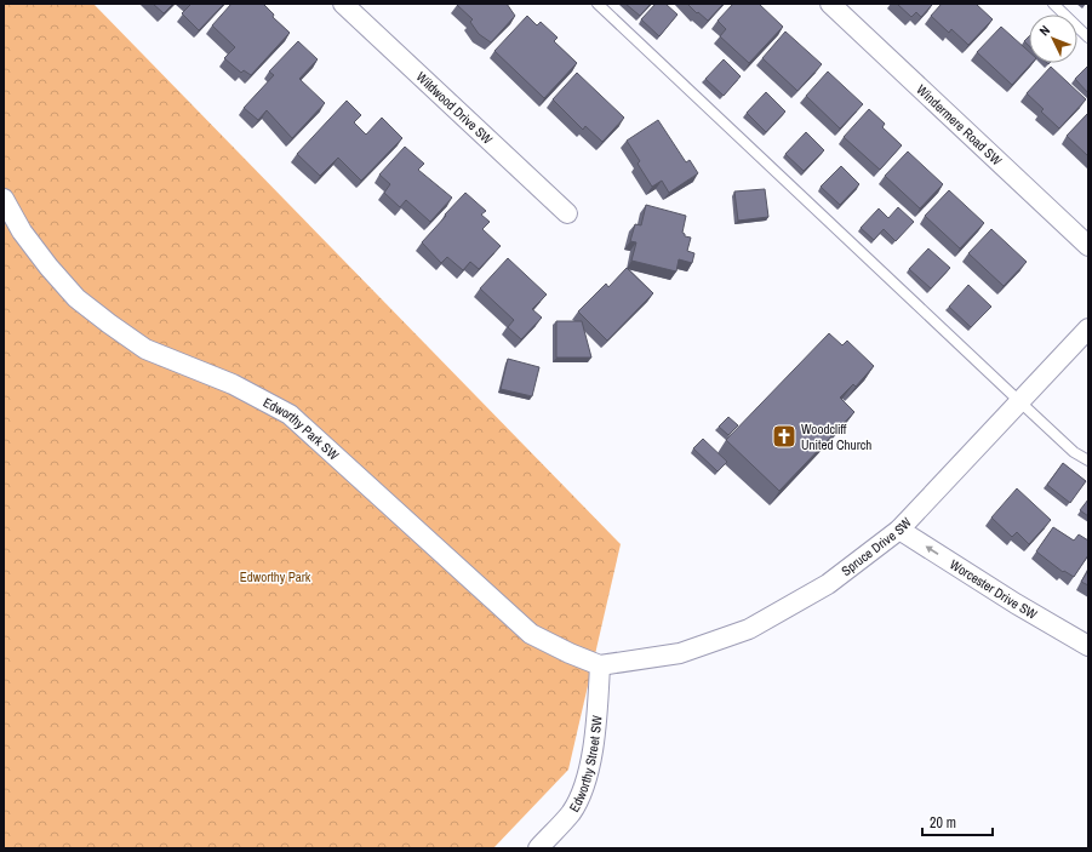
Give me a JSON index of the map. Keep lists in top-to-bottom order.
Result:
{
  "streets": {
    "street": [
      "Wildwood Drive SW",
      "Windermere Road SW",
      "Edworthy Park SW",
      "Spruce Drive SW",
      "Worcester Drive SW",
      "Edworthy Street SW"
    ]
  },
  "crossings": [
    ["Edworthy Park SW", "Spruce Drive SW"],
    ["Edworthy Park SW", "Edworthy Street SW"],
    ["Spruce Drive SW", "Worcester Drive SW"],
    ["Spruce Drive SW", "Edworthy Street SW"]
  ],
  "one_way": ["Worcester Drive SW"],
  "parks": ["Edworthy Park"],
  "places": {
    "church": ["Woodcliff United Church"]
  },
  "scale_bar": "20 m",
  "north": "top left"
}
